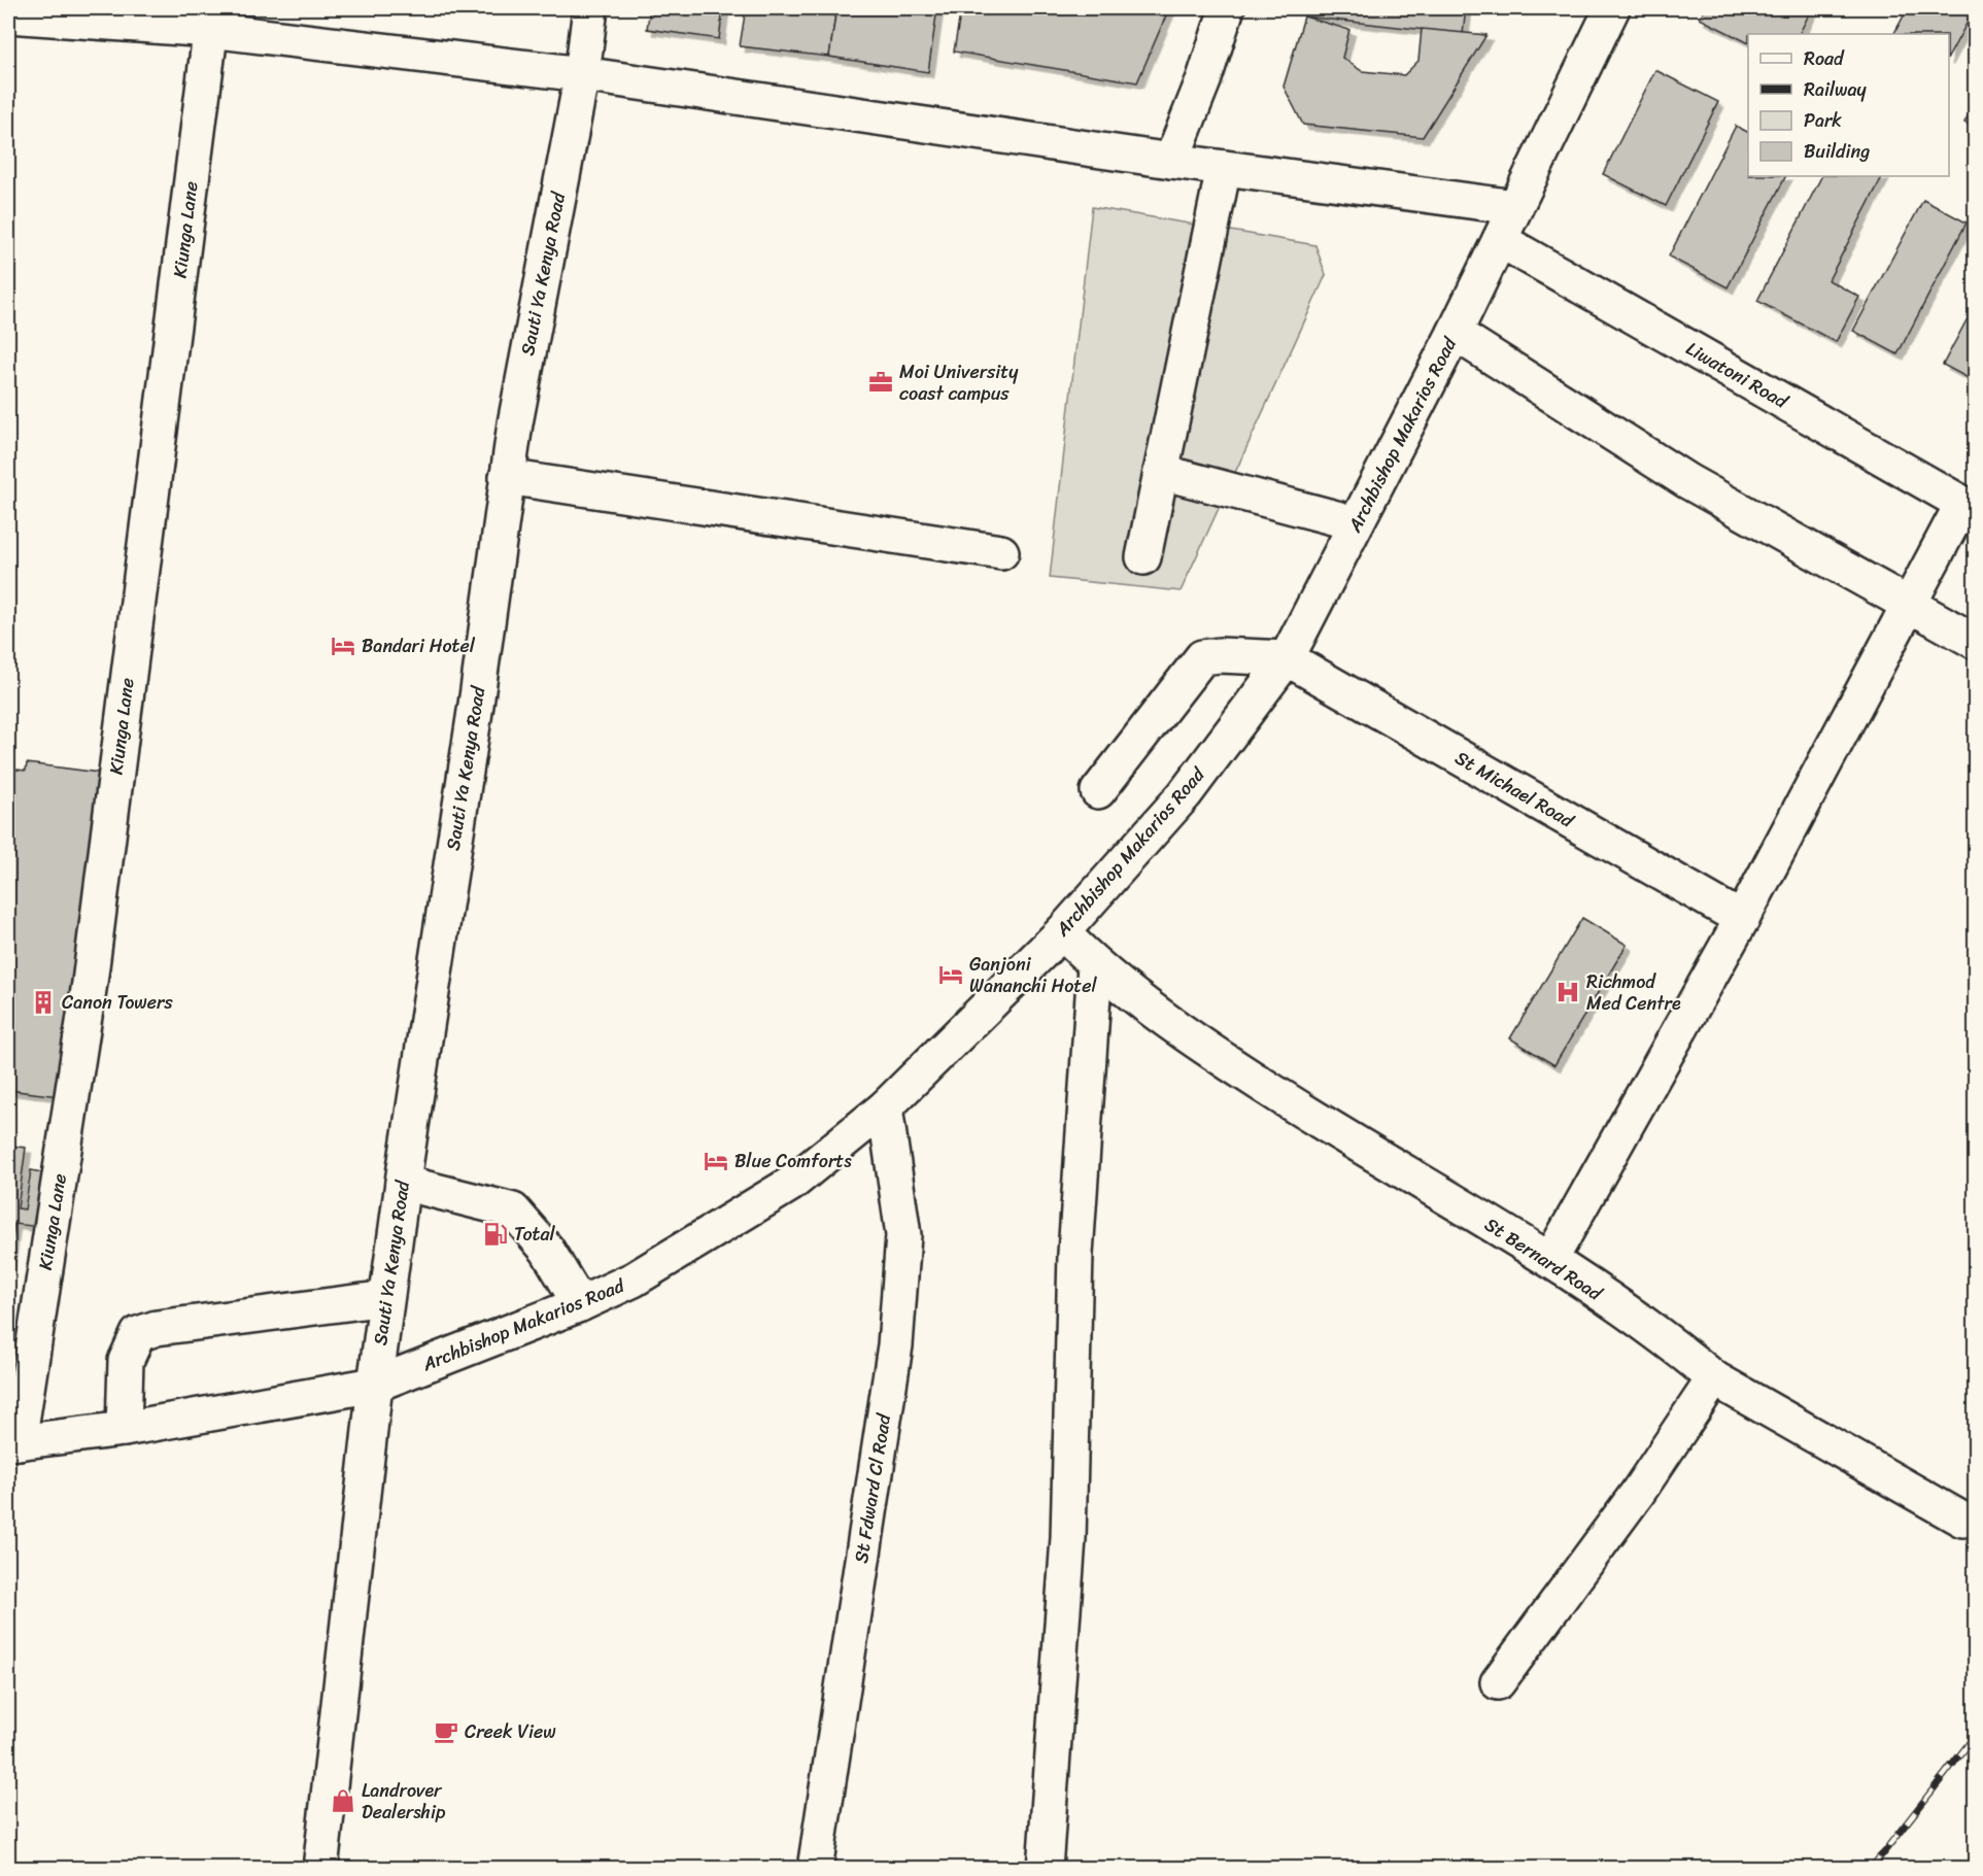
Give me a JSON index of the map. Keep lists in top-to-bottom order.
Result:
{
  "streets": {
    "street": [
      "Kiunga Lane",
      "Sauti Ya Kenya Road",
      "Liwatoni Road",
      "Archbishop Makarios Road",
      "St Michael Road",
      "St Bernard Road",
      "St Fdward Cl Road"
    ]
  },
  "crossings": [
    ["Kiunga Lane", "Archbishop Makarios Road"],
    ["Sauti Ya Kenya Road", "Archbishop Makarios Road"],
    ["Liwatoni Road", "Archbishop Makarios Road"],
    ["Archbishop Makarios Road", "St Michael Road"],
    ["Archbishop Makarios Road", "St Bernard Road"],
    ["Archbishop Makarios Road", "St Fdward Cl Road"]
  ],
  "places": {
    "office": ["Moi University coast campus"],
    "hotel": ["Bandari Hotel", "Ganjoni Wananchi Hotel", "Blue Comforts"],
    "hospital": ["Richmod Med Centre"],
    "building": ["Canon Towers"],
    "fuel station": ["Total"],
    "cafe": ["Creek View"],
    "shop": ["Landrover Dealership"]
  },
  "legend": [
    "Road",
    "Railway",
    "Park",
    "Building"
  ]
}
